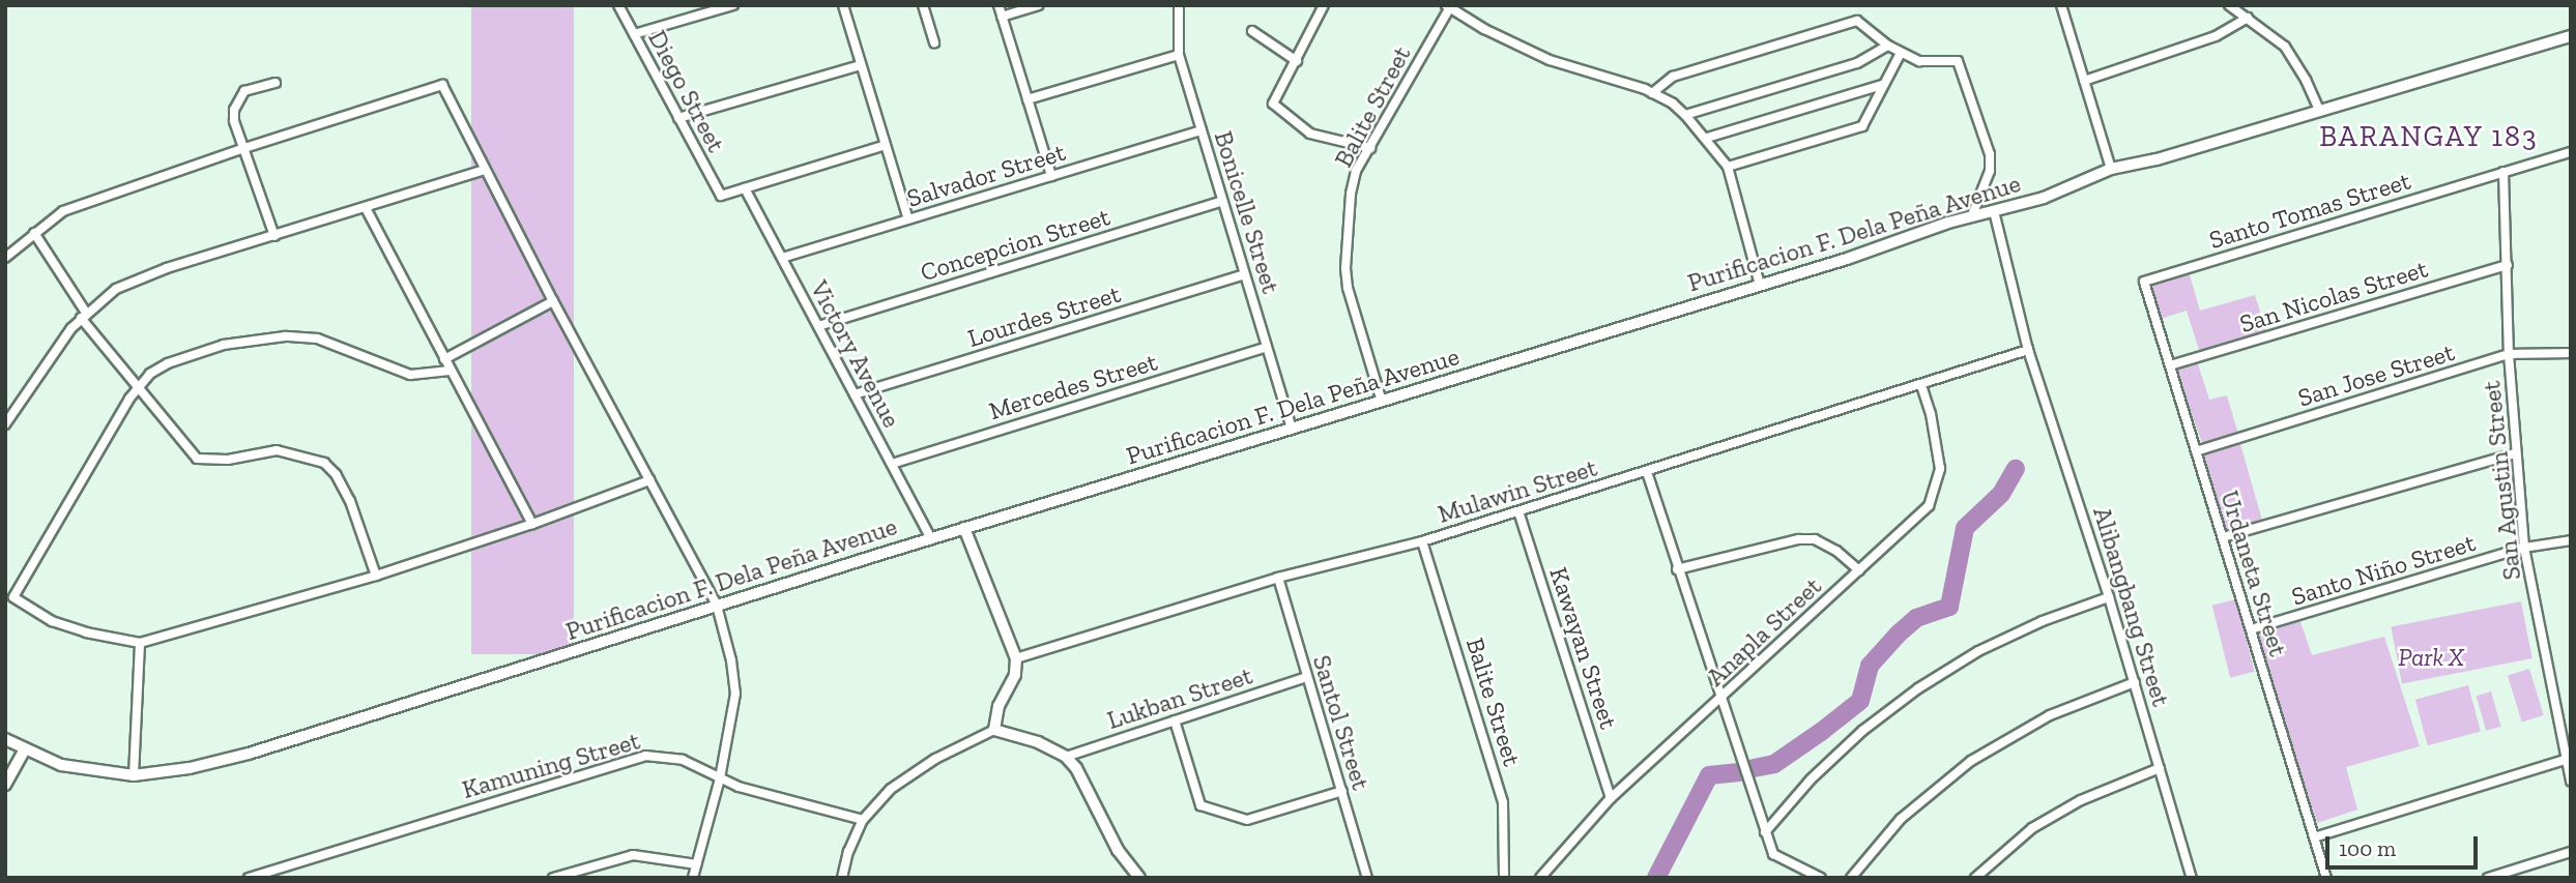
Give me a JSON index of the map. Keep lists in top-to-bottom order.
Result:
{
  "streets": {
    "street": [
      "Diego Street",
      "Balite Street",
      "Salvador Street",
      "Santo Tomas Street",
      "Bonicelle Street",
      "Purificacion F. Dela Peña Avenue",
      "Concepcion Street",
      "San Nicolas Street",
      "Lourdes Street",
      "Victory Avenue",
      "San Jose Street",
      "Mercedes Street",
      "San Agustin Street",
      "Mulawin Street",
      "Santo Niño Street",
      "Urdaneta Street",
      "Alibangbang Street",
      "Anapla Street",
      "Kawayan Street",
      "Lukban Street",
      "Santol Street",
      "Kamuning Street"
    ]
  },
  "crossings": [
    ["Diego Street", "Victory Avenue"],
    ["Balite Street", "Purificacion F. Dela Peña Avenue"],
    ["Balite Street", "Mulawin Street"],
    ["Salvador Street", "Bonicelle Street"],
    ["Salvador Street", "Victory Avenue"],
    ["Santo Tomas Street", "San Agustin Street"],
    ["Santo Tomas Street", "Urdaneta Street"],
    ["Bonicelle Street", "Purificacion F. Dela Peña Avenue"],
    ["Bonicelle Street", "Concepcion Street"],
    ["Bonicelle Street", "Lourdes Street"],
    ["Bonicelle Street", "Mercedes Street"],
    ["Purificacion F. Dela Peña Avenue", "Victory Avenue"],
    ["Purificacion F. Dela Peña Avenue", "Alibangbang Street"],
    ["Concepcion Street", "Victory Avenue"],
    ["San Nicolas Street", "San Agustin Street"],
    ["San Nicolas Street", "Urdaneta Street"],
    ["Lourdes Street", "Victory Avenue"],
    ["Victory Avenue", "Mercedes Street"],
    ["San Jose Street", "San Agustin Street"],
    ["San Jose Street", "Urdaneta Street"],
    ["San Agustin Street", "Santo Niño Street"],
    ["Mulawin Street", "Alibangbang Street"],
    ["Mulawin Street", "Anapla Street"],
    ["Mulawin Street", "Kawayan Street"],
    ["Mulawin Street", "Santol Street"],
    ["Santo Niño Street", "Urdaneta Street"],
    ["Anapla Street", "Kawayan Street"],
    ["Lukban Street", "Santol Street"]
  ],
  "districts": ["BARANGAY 183"],
  "parks": ["Park X"],
  "scale_bar": "100 m"
}
